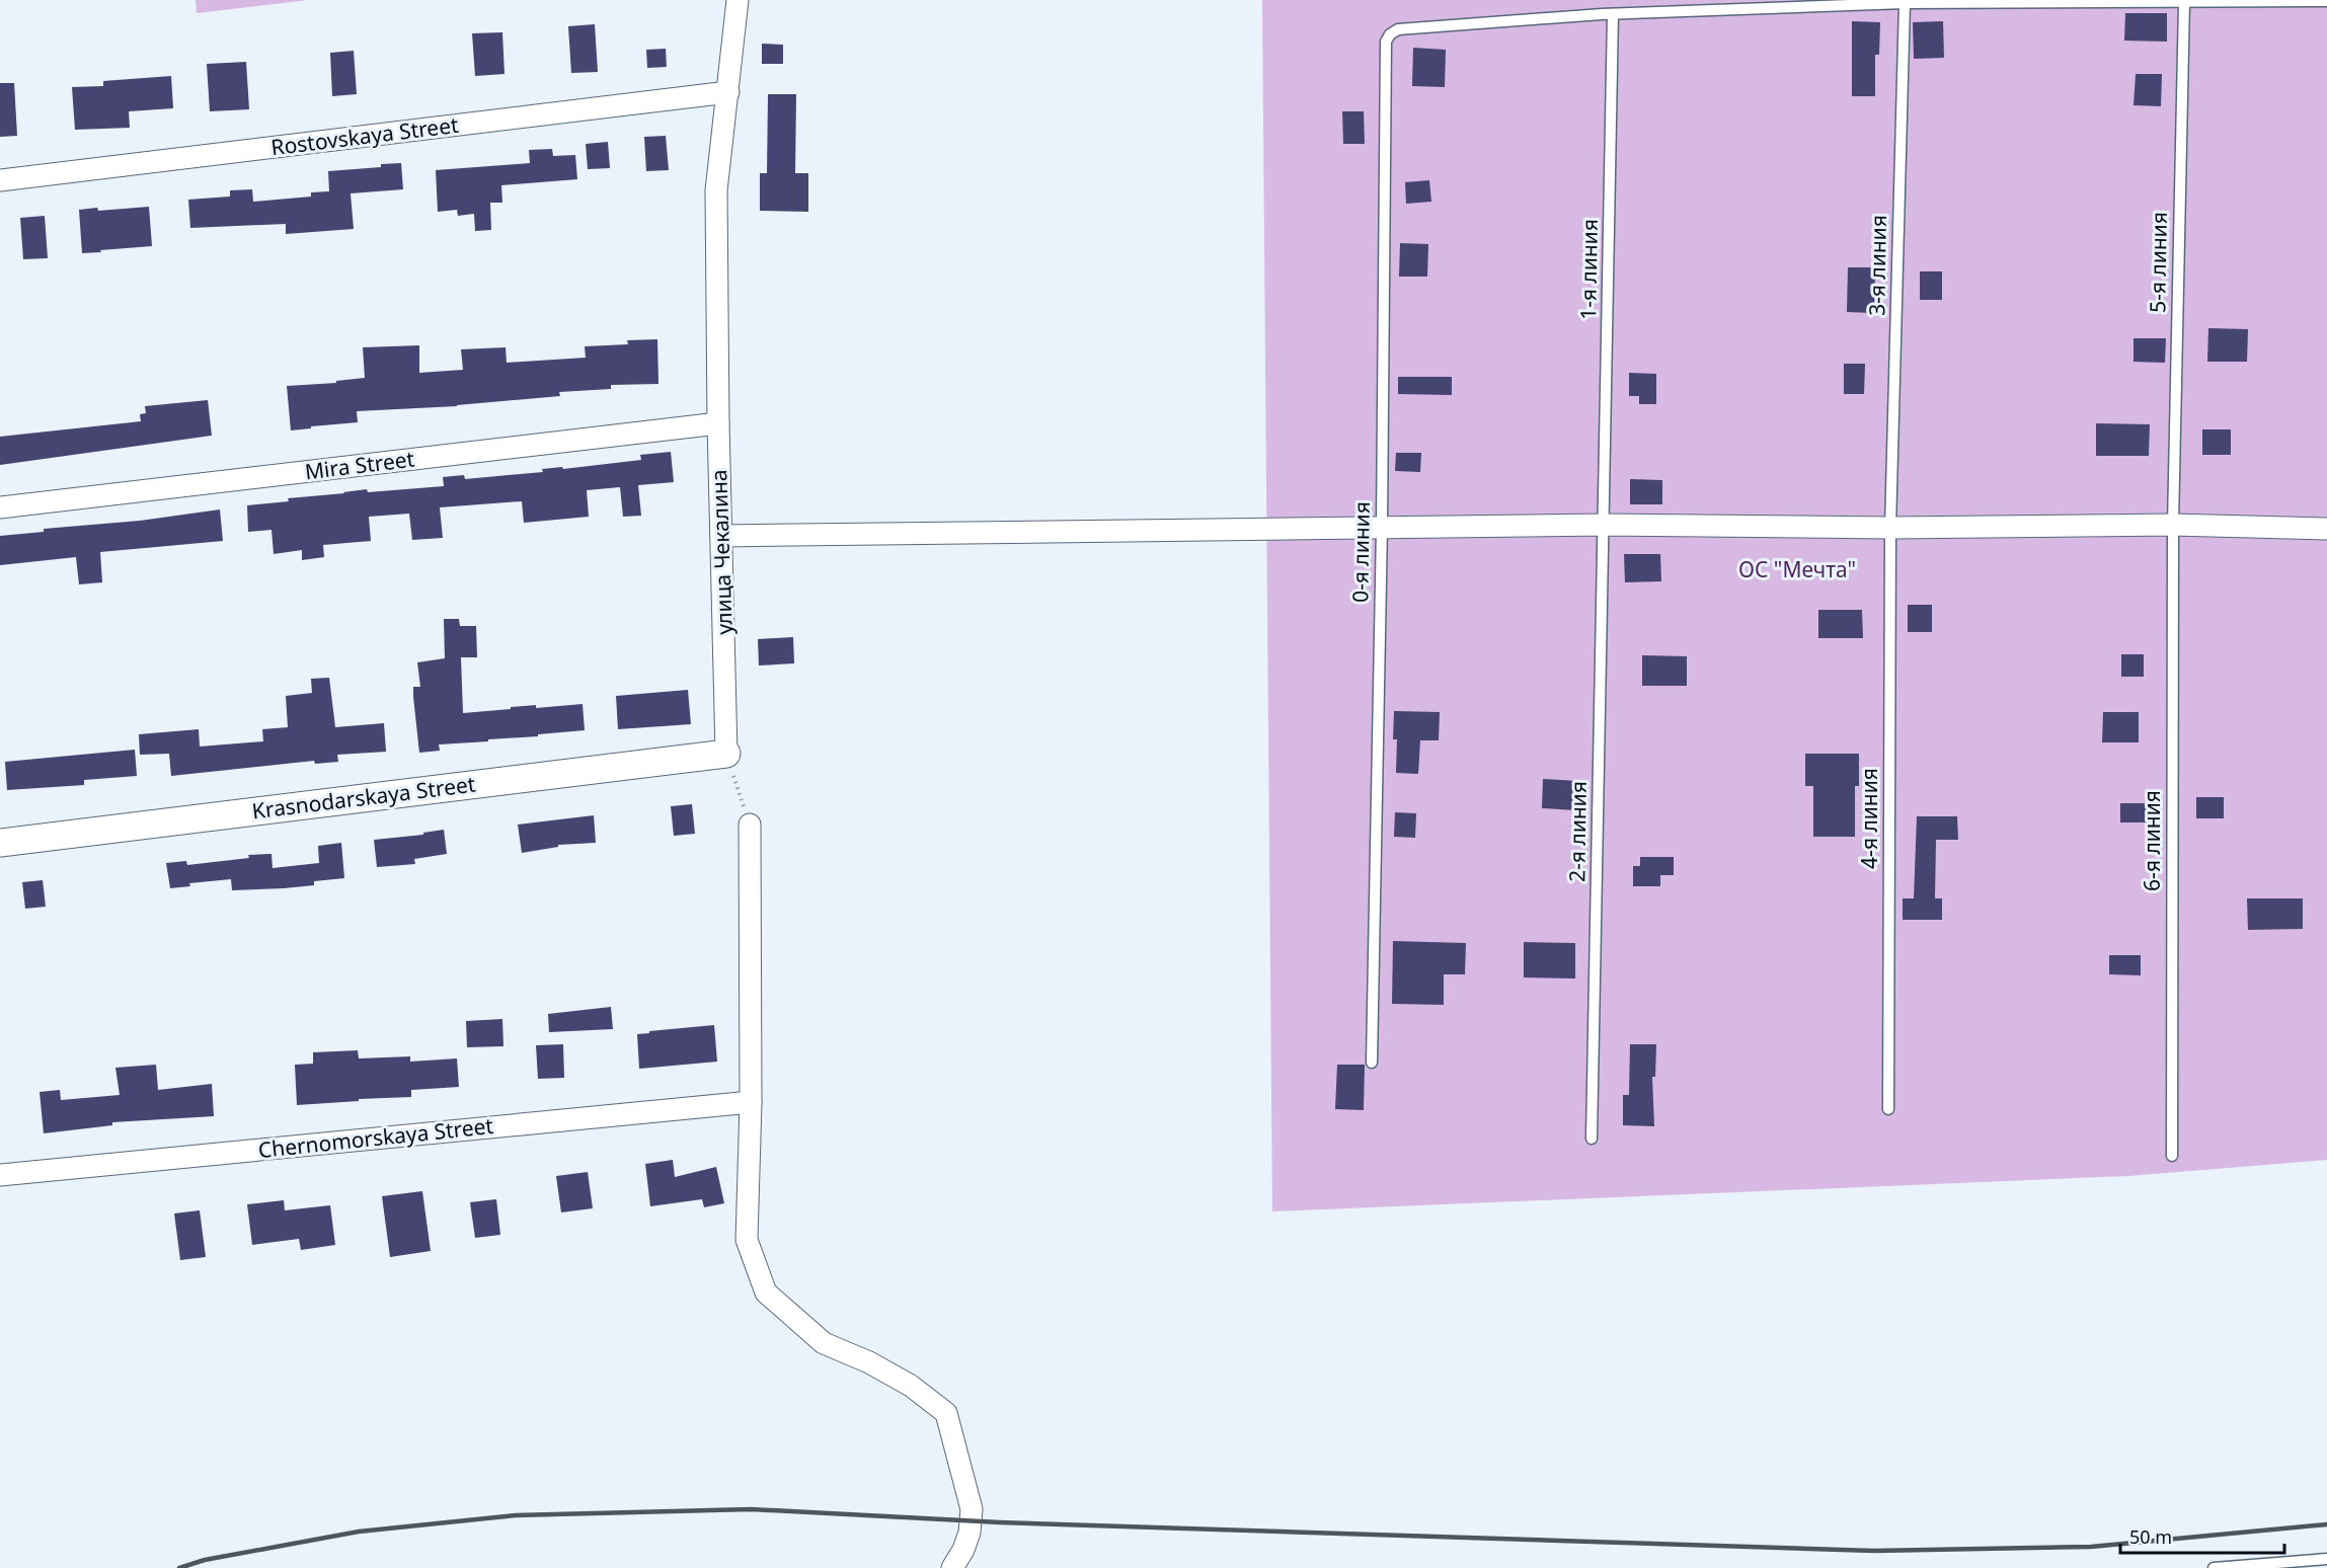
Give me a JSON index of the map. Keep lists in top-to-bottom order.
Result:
{
  "streets": {
    "street": [
      "Rostovskaya Street",
      "Mira Street",
      "улица Чекалина",
      "Krasnodarskaya Street",
      "Chernomorskaya Street"
    ],
    "lane": [
      "5-я линия",
      "3-я линия",
      "1-я линия",
      "0-я линия",
      "4-я линия",
      "2-я линия",
      "6-я линия"
    ]
  },
  "crossings": [
    ["Rostovskaya Street", "улица Чекалина"],
    ["5-я линия", "6-я линия"],
    ["3-я линия", "4-я линия"],
    ["1-я линия", "0-я линия"],
    ["1-я линия", "2-я линия"],
    ["Mira Street", "улица Чекалина"],
    ["улица Чекалина", "Krasnodarskaya Street"]
  ],
  "parks": ["ОС \"Мечта\""],
  "scale_bar": "50 m"
}
